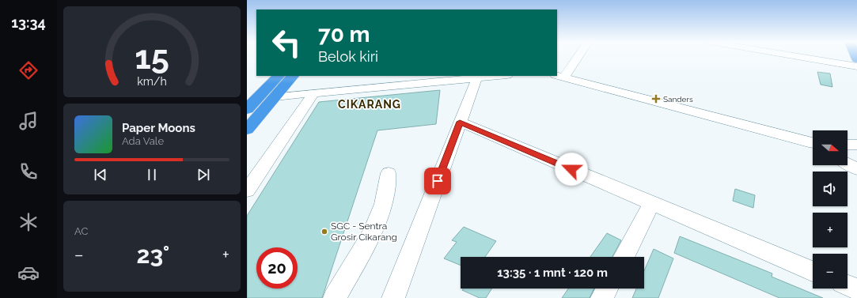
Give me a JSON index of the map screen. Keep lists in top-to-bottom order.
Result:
{
  "districts": ["CIKARANG"],
  "places": {
    "health": ["Sanders"],
    "other": ["SGC - Sentra Grosir Cikarang"]
  },
  "north": "right",
  "page": {
    "tabs": "13:34",
    "turn": ["70 m", "Belok kiri"],
    "song": ["Paper Moons", "Ada Vale"],
    "map_buttons": ["+", "−"],
    "tile": "AC",
    "heat": ["−", "23°", "+"],
    "limit": "20",
    "trip": "13:35 · 1 mnt · 120 m",
    "gauge": ["15", "km/h"]
  }
}
